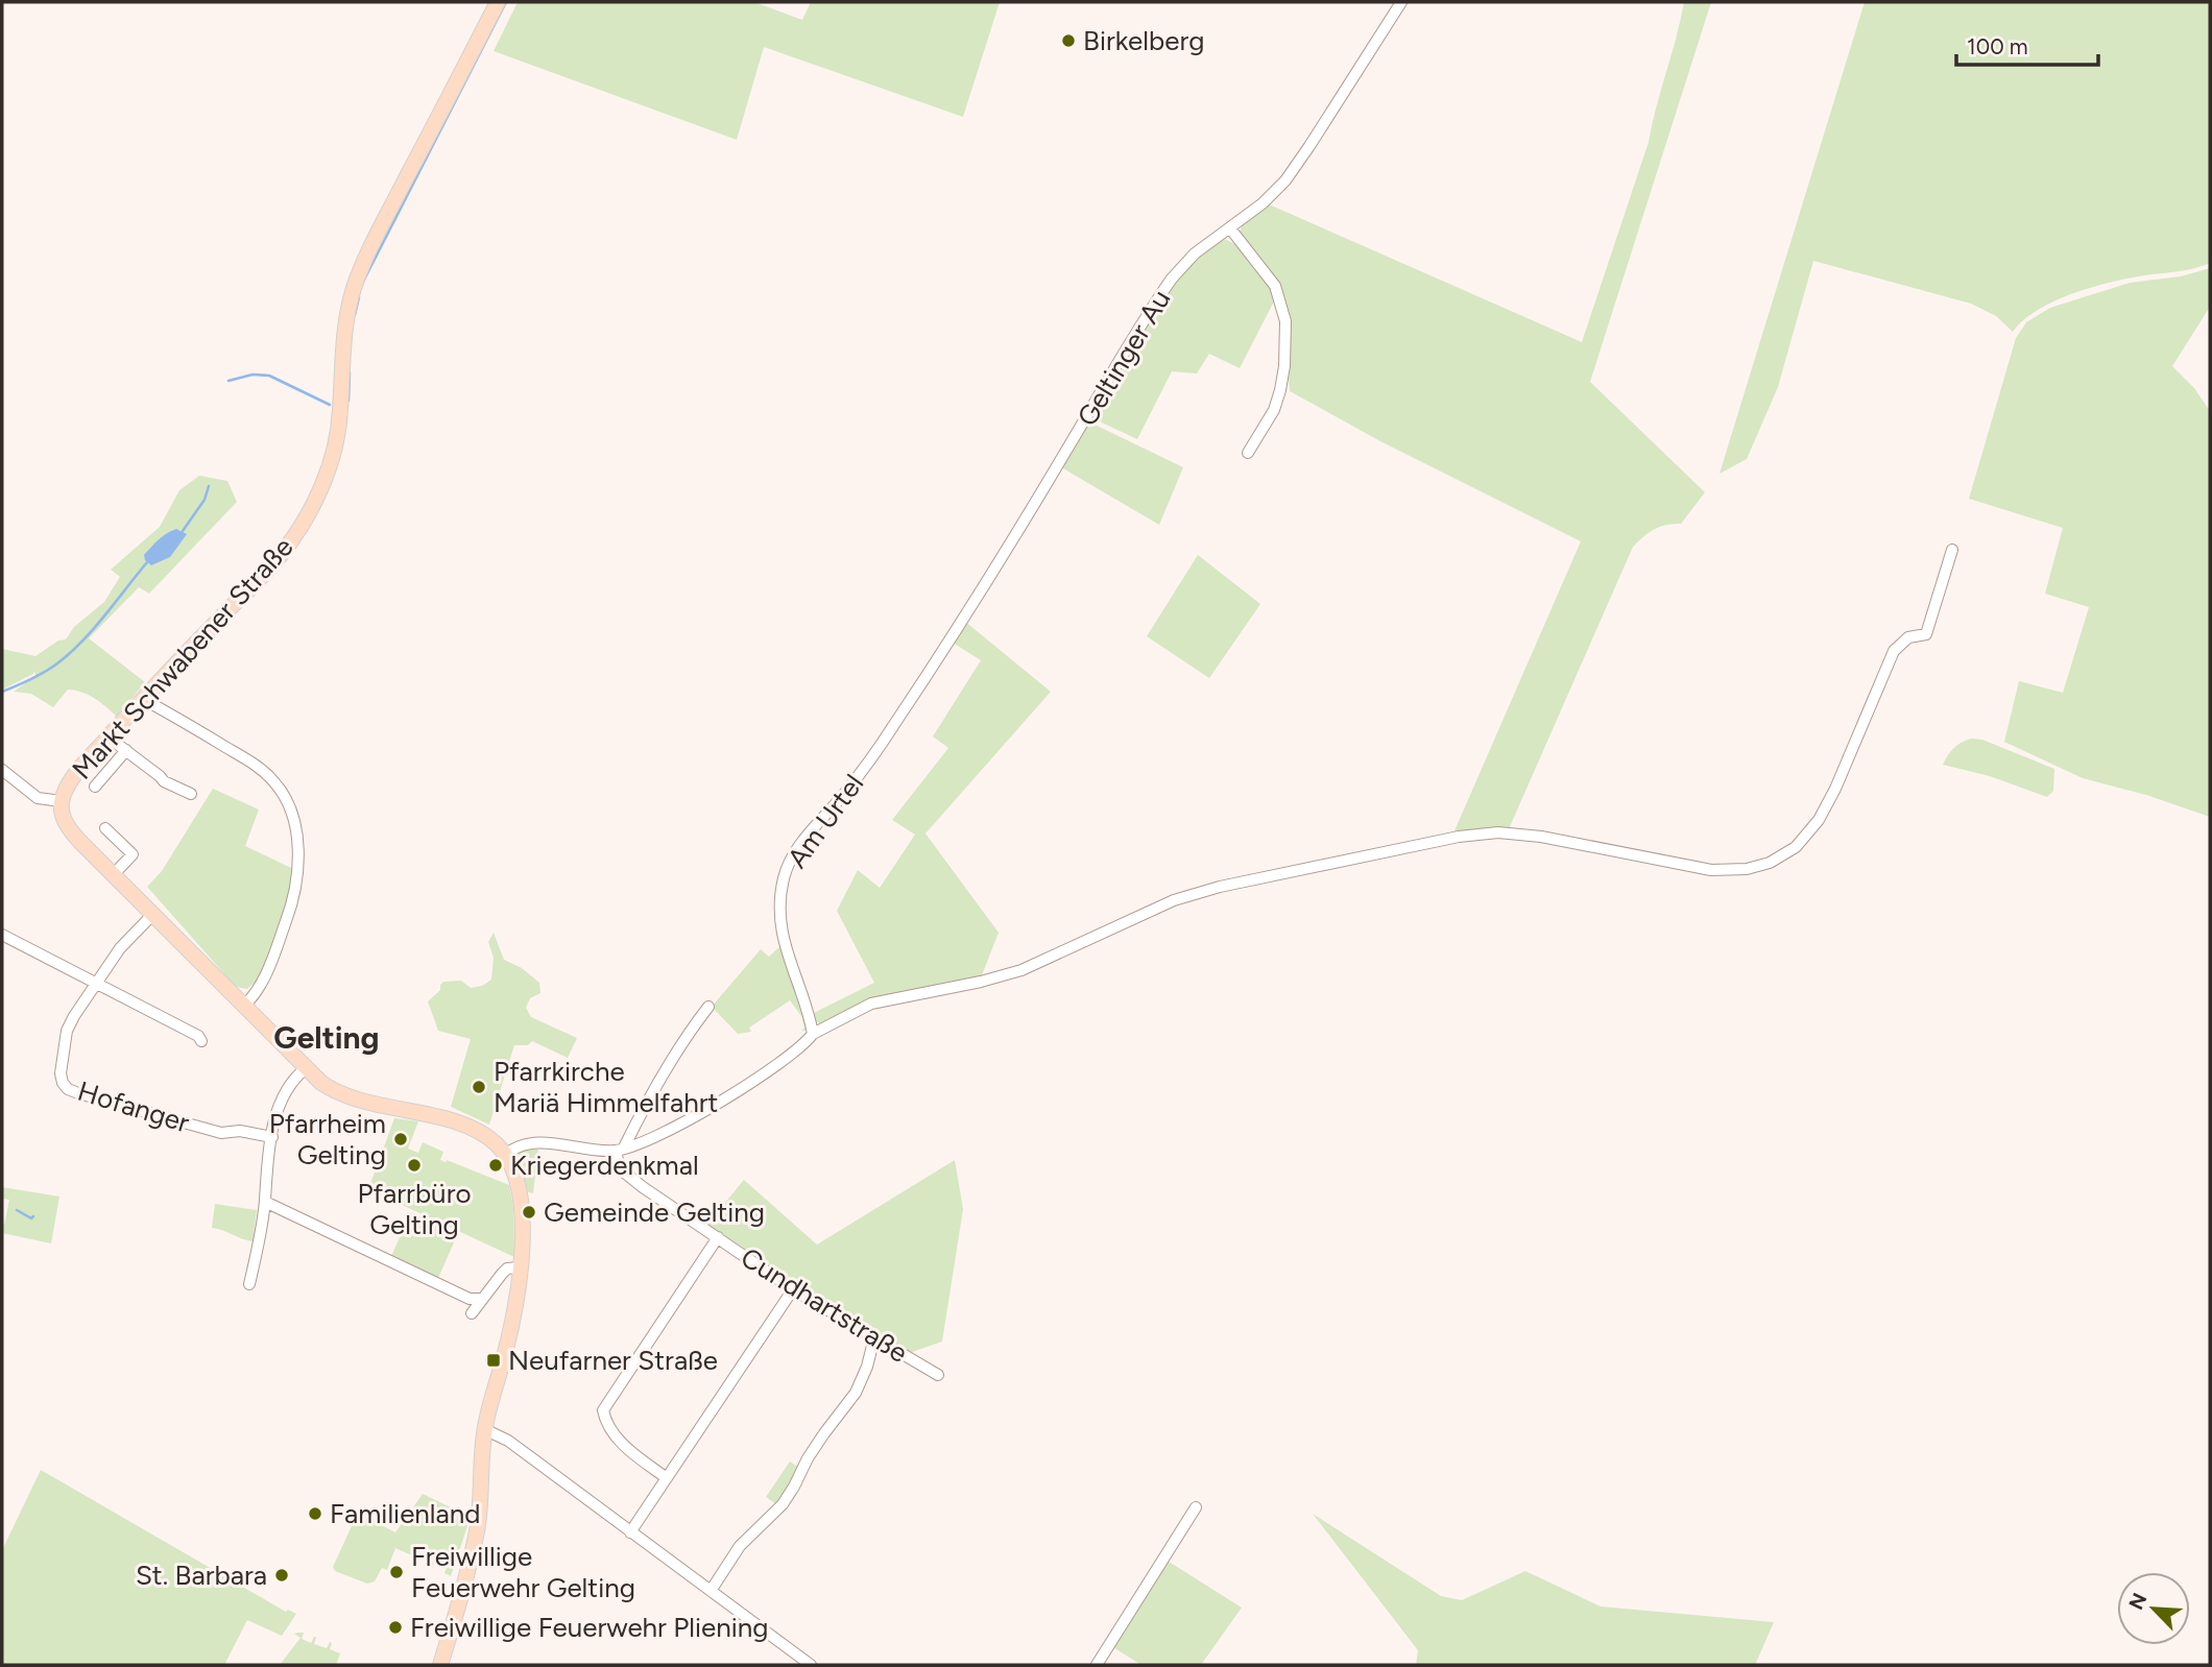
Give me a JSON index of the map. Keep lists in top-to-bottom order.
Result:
{
  "streets": {
    "main road": ["Markt Schwabener Straße"],
    "street": [
      "Geltinger Au",
      "Am Urtel",
      "Hofanger",
      "Cundhartstraße"
    ]
  },
  "crossings": [
    ["Geltinger Au", "Am Urtel"],
    ["Markt Schwabener Straße", "Hofanger"]
  ],
  "districts": ["Gelting"],
  "places": {
    "other": [
      "Birkelberg",
      "Pfarrkirche Mariä Himmelfahrt",
      "Pfarrheim Gelting",
      "Pfarrbüro Gelting",
      "Kriegerdenkmal",
      "Gemeinde Gelting",
      "Familienland",
      "Freiwillige Feuerwehr Gelting",
      "St. Barbara",
      "Freiwillige Feuerwehr Pliening"
    ],
    "transit": ["Neufarner Straße"]
  },
  "scale_bar": "100 m",
  "north": "top left"
}
